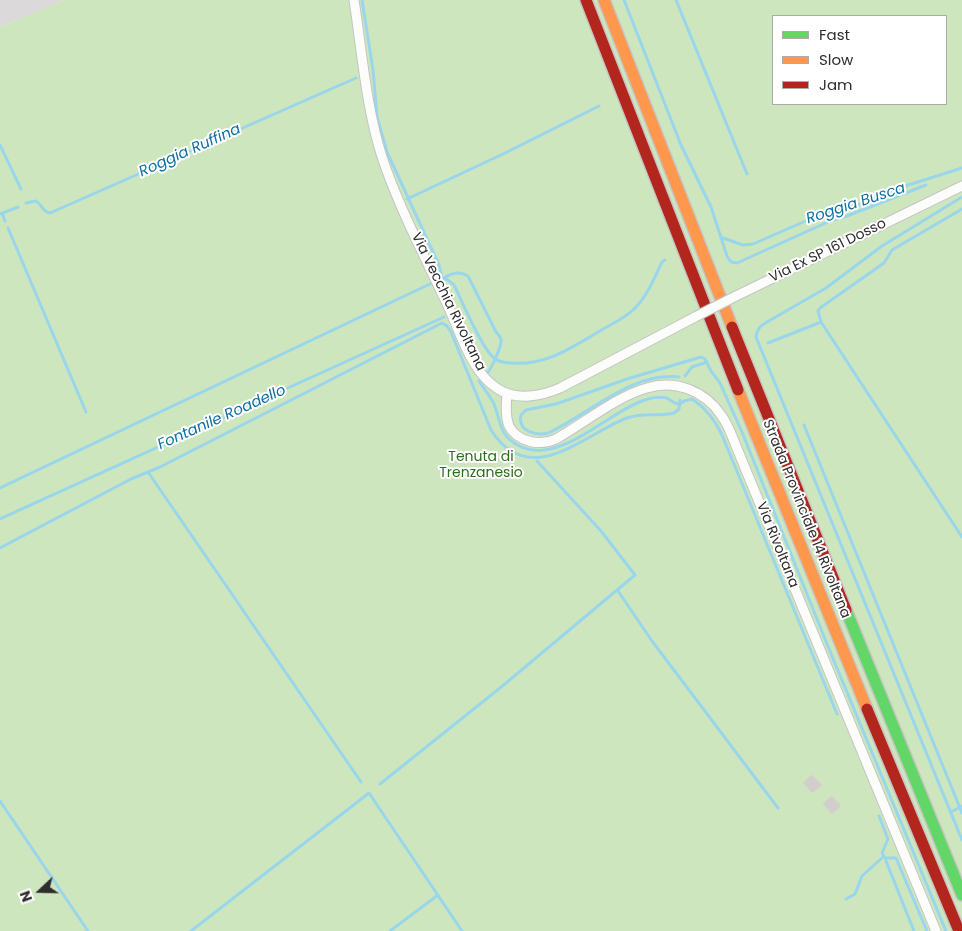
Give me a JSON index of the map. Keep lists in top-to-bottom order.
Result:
{
  "streets": {
    "highway": ["Strada Provinciale 14 Rivoltana"],
    "street": ["Via Ex SP 161 Dosso", "Via Vecchia Rivoltana", "Via Rivoltana"]
  },
  "crossings": [
    ["Via Ex SP 161 Dosso", "Via Vecchia Rivoltana"],
    ["Via Ex SP 161 Dosso", "Via Rivoltana"],
    ["Via Vecchia Rivoltana", "Via Rivoltana"]
  ],
  "water": ["Roggia Ruffina", "Roggia Busca", "Fontanile Roadello"],
  "parks": ["Tenuta di Trenzanesio"],
  "legend": ["Fast", "Slow", "Jam"],
  "north": "left"
}
